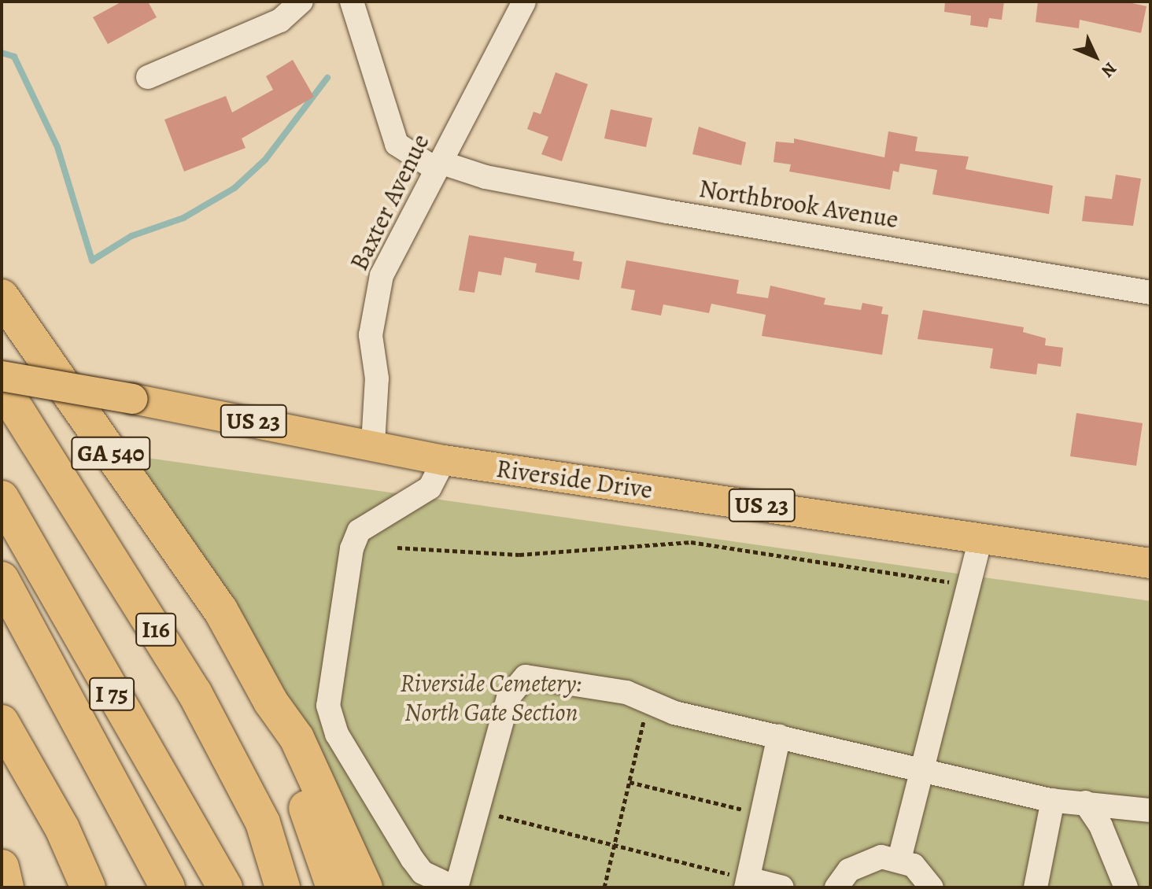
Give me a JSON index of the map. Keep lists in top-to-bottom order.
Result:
{
  "streets": {
    "highway": ["GA 540", "I16", "I 75"],
    "main road": ["US 23", "Riverside Drive"],
    "street": ["Baxter Avenue", "Northbrook Avenue"]
  },
  "crossings": [
    ["Baxter Avenue", "Northbrook Avenue"],
    ["Baxter Avenue", "Riverside Drive"]
  ],
  "parks": ["Riverside Cemetery: North Gate Section"],
  "north": "bottom right"
}
